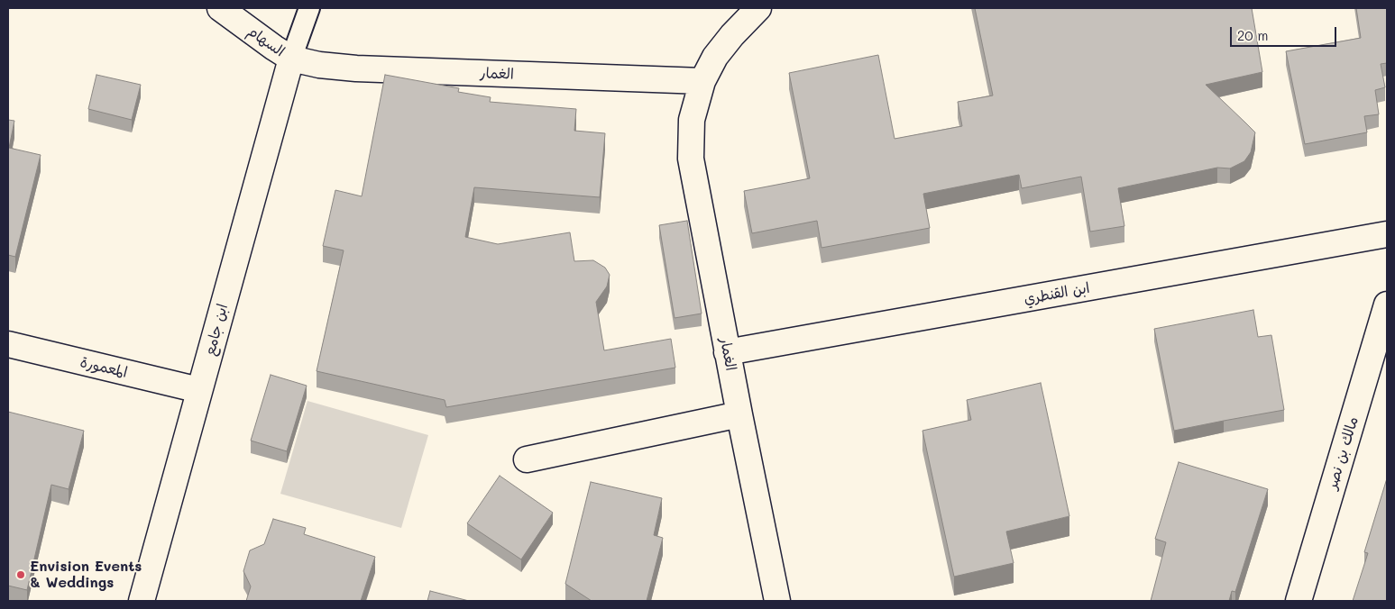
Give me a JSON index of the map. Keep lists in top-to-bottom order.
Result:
{
  "streets": {
    "street": [
      "السهام",
      "الغمار",
      "ابن القنطري",
      "ابن جامع",
      "المعمورة",
      "مالك بن نصر"
    ]
  },
  "crossings": [
    ["السهام", "الغمار"],
    ["السهام", "ابن جامع"],
    ["الغمار", "ابن القنطري"],
    ["الغمار", "ابن جامع"],
    ["ابن جامع", "المعمورة"]
  ],
  "places": ["Envision Events & Weddings"],
  "scale_bar": "20 m"
}
